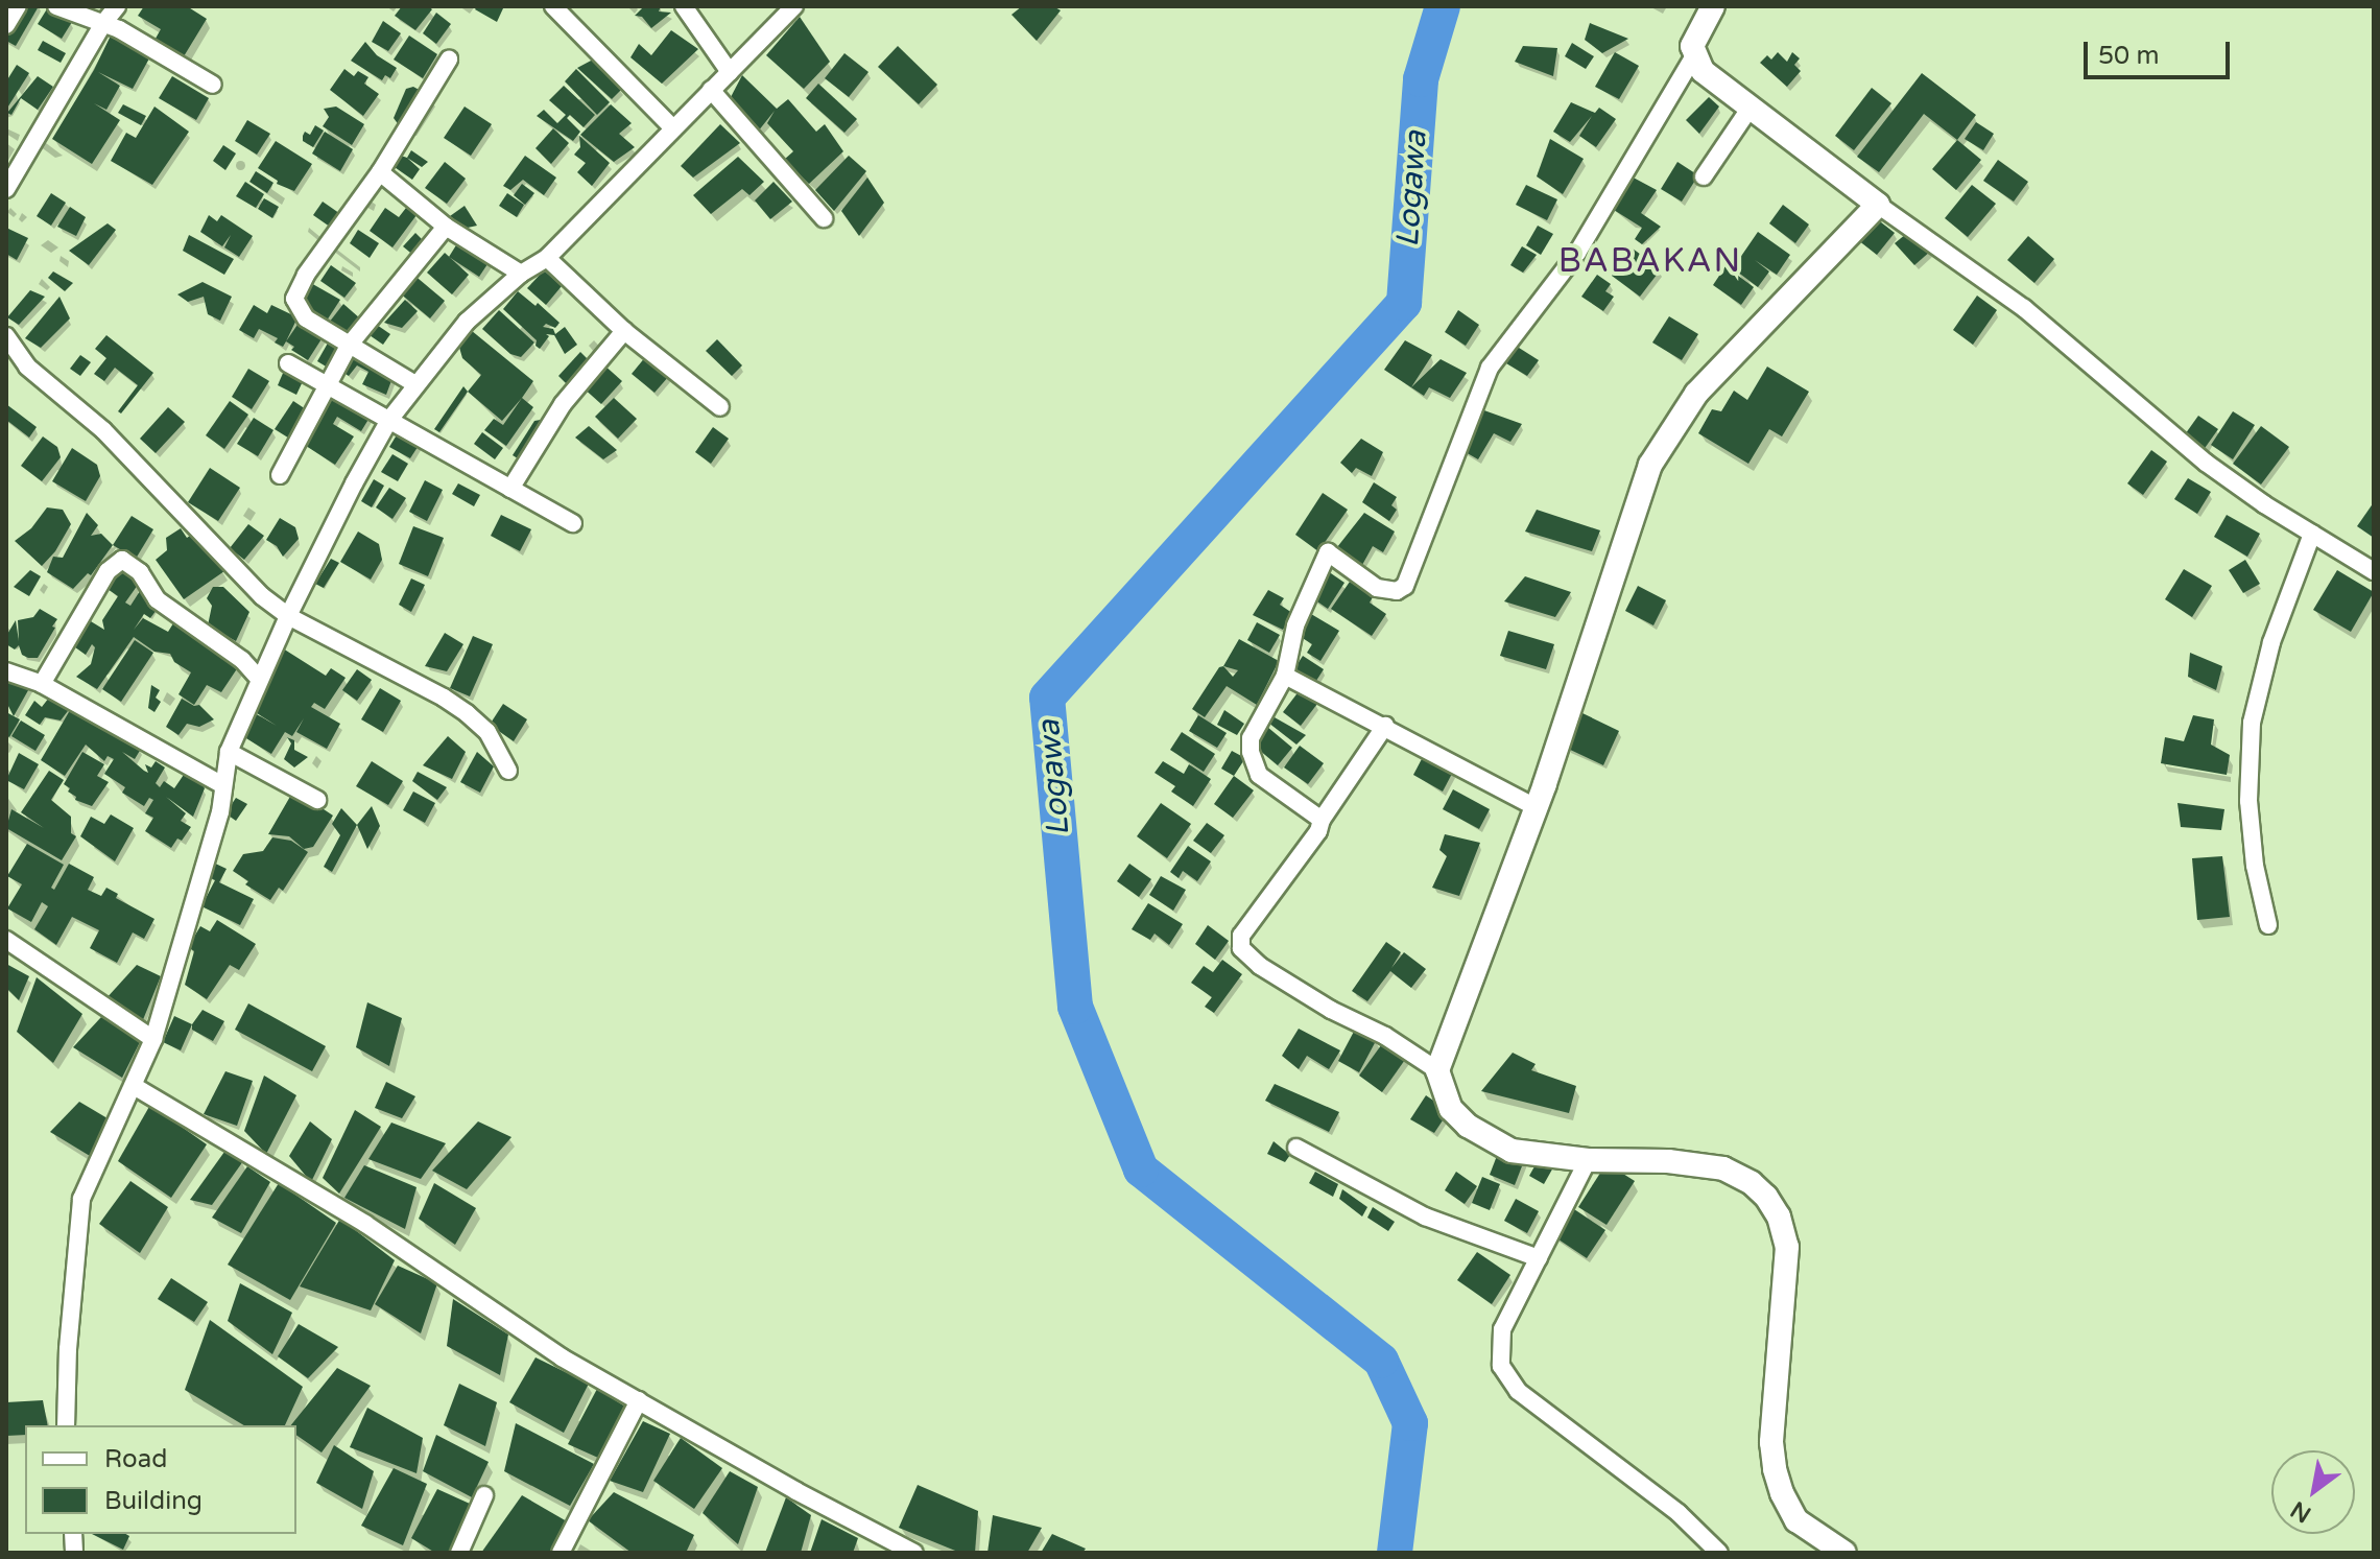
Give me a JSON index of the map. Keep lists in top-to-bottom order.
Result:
{
  "districts": ["BABAKAN"],
  "water": ["Logawa"],
  "legend": ["Road", "Building"],
  "scale_bar": "50 m",
  "north": "bottom left"
}
